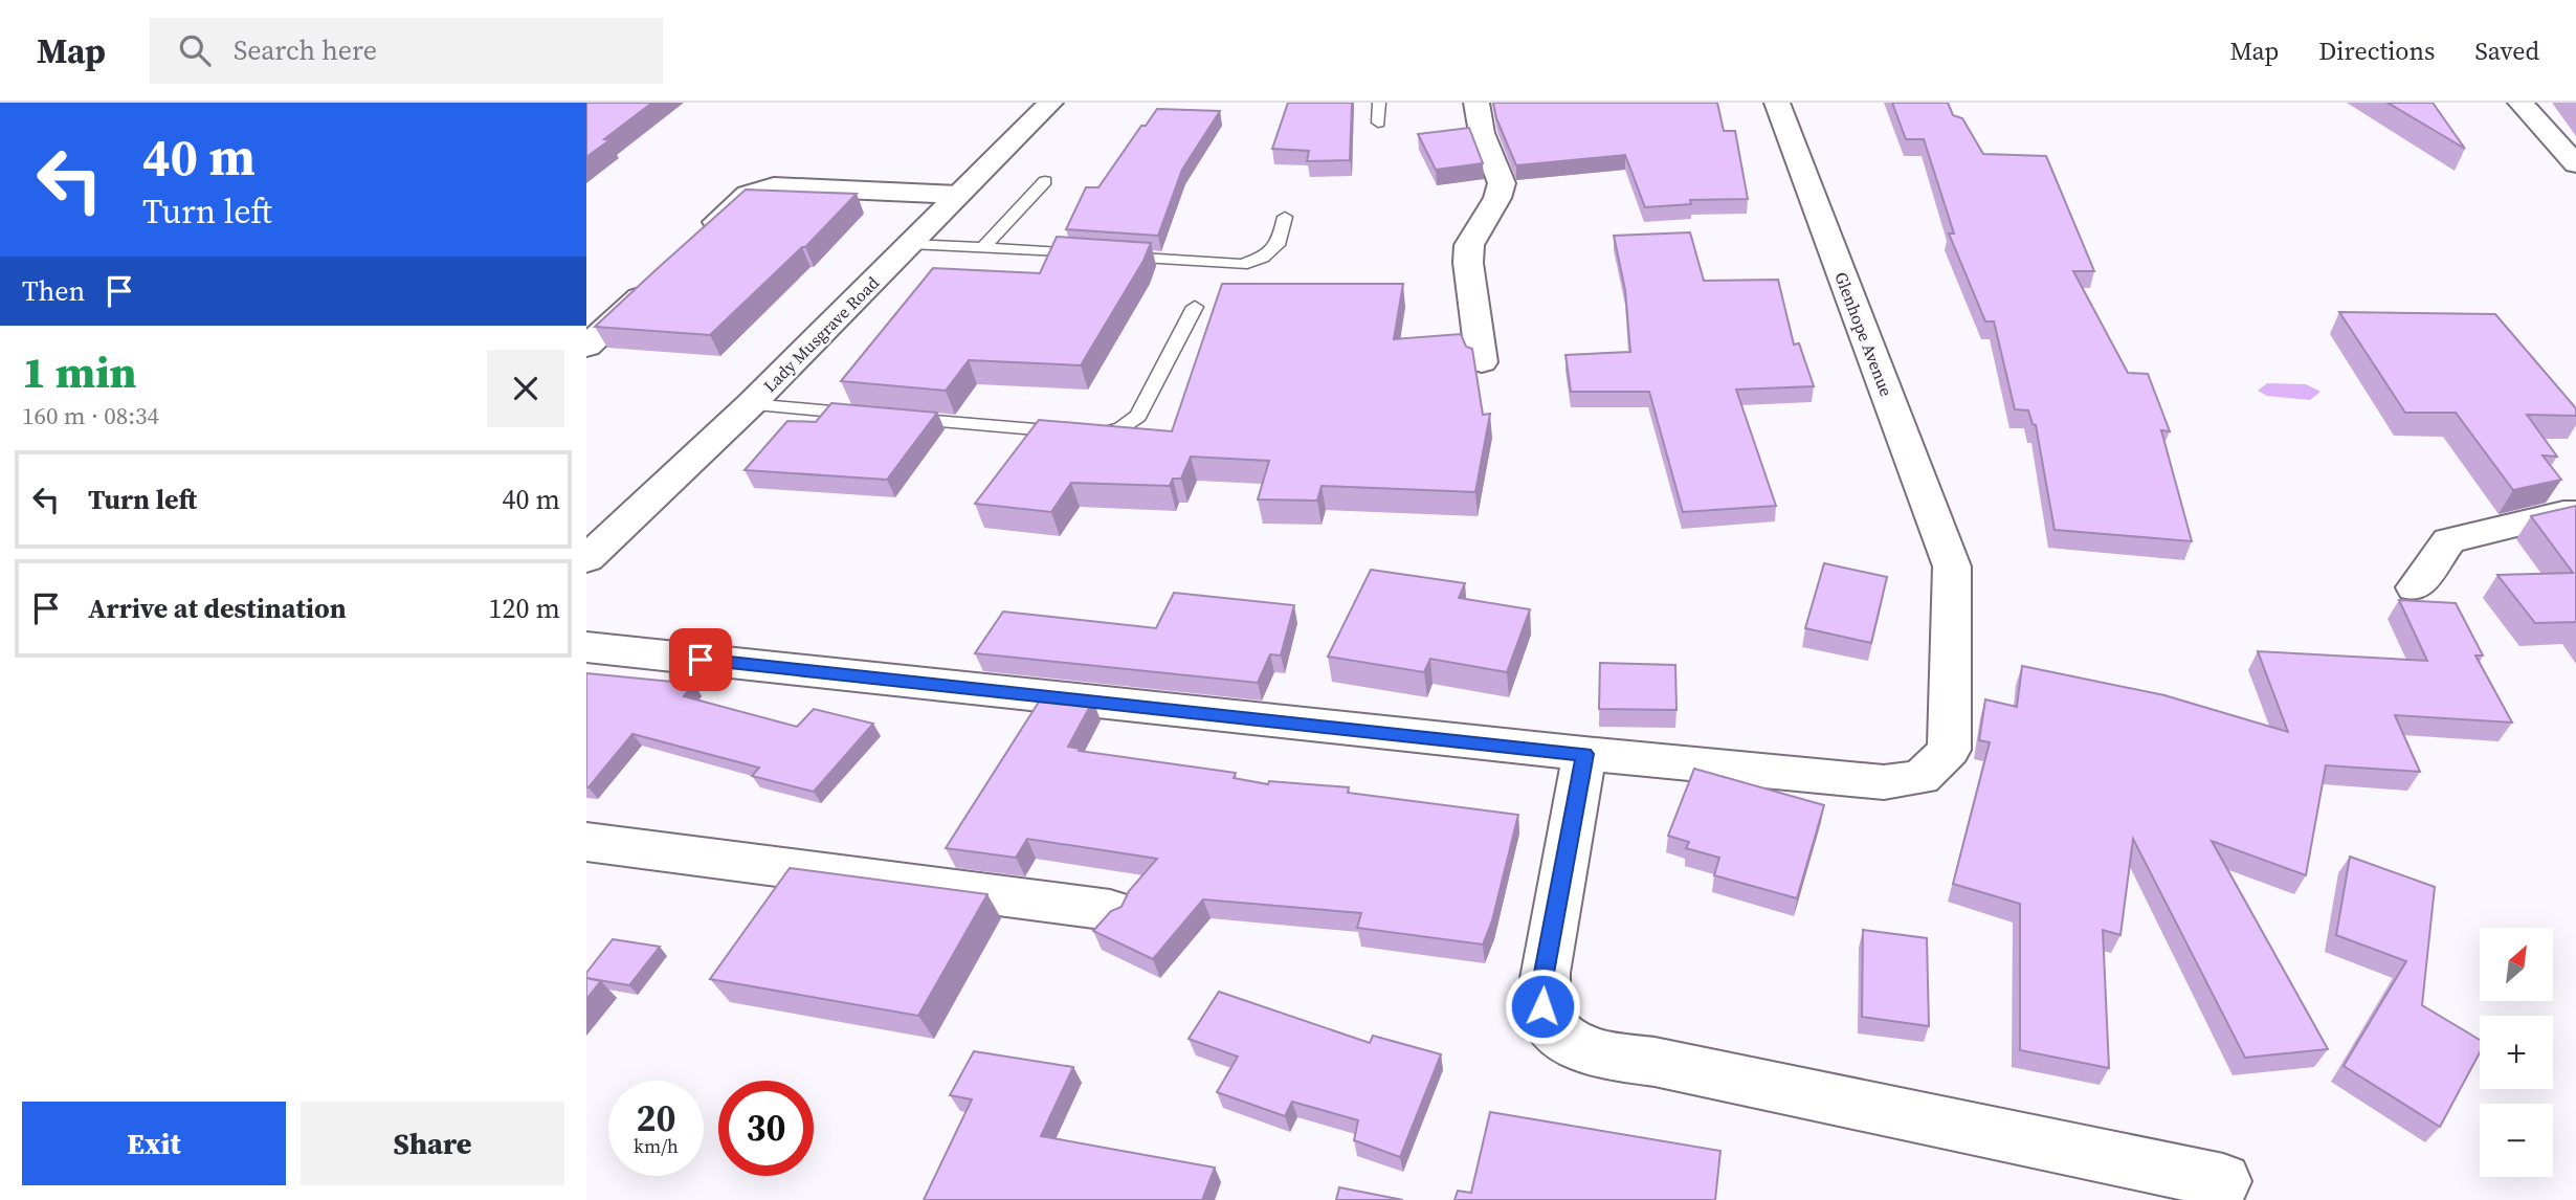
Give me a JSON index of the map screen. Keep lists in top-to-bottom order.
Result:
{
  "streets": {
    "street": ["Lady Musgrave Road", "Glenhope Avenue"]
  },
  "north": "top right",
  "page": {
    "header": "Map",
    "search": "Search here",
    "nav": ["Map", "Directions", "Saved"],
    "turn": ["40 m", "Turn left"],
    "then": "Then",
    "heading": ["1 min", "160 m · 08:34"],
    "list": [
      {
        "name": "Turn left",
        "value": "40 m"
      },
      {
        "name": "Arrive at destination",
        "value": "120 m"
      }
    ],
    "map_buttons": ["+", "−"],
    "speed": "20 km/h",
    "limit": "30",
    "buttons": ["Exit", "Share"]
  }
}
